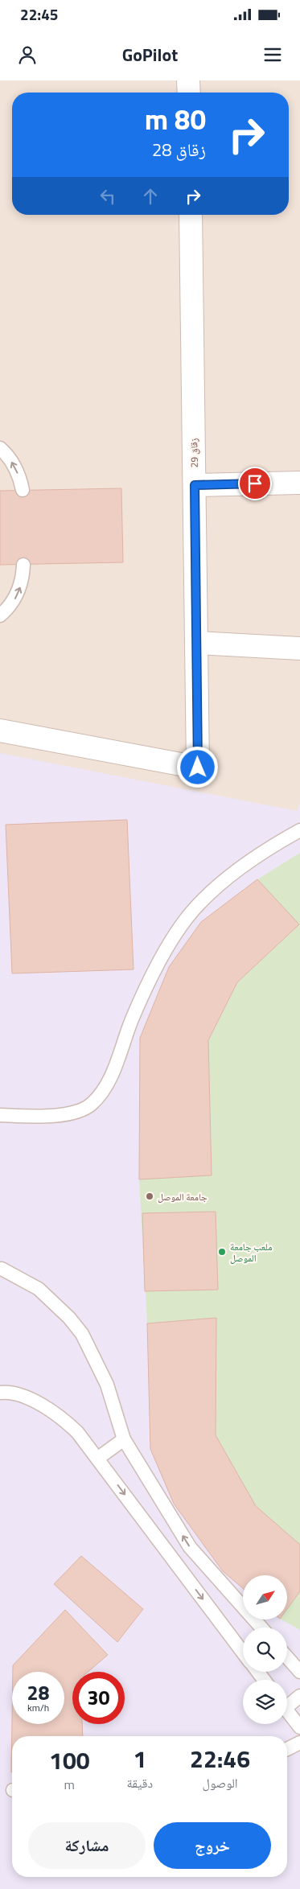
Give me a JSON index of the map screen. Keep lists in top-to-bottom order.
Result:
{
  "streets": {
    "street": ["زقاق 29"]
  },
  "places": ["جامعة الموصل", "ملعب جامعة الموصل"],
  "north": "top right",
  "page": {
    "status": "22:45",
    "header": "GoPilot",
    "turn": ["80 m", "زقاق 28"],
    "speed": "28 km/h",
    "limit": "30",
    "eta": [
      "22:46",
      "الوصول",
      "1",
      "دقيقة",
      "100",
      "m"
    ],
    "buttons": ["خروج", "مشاركة"]
  }
}
